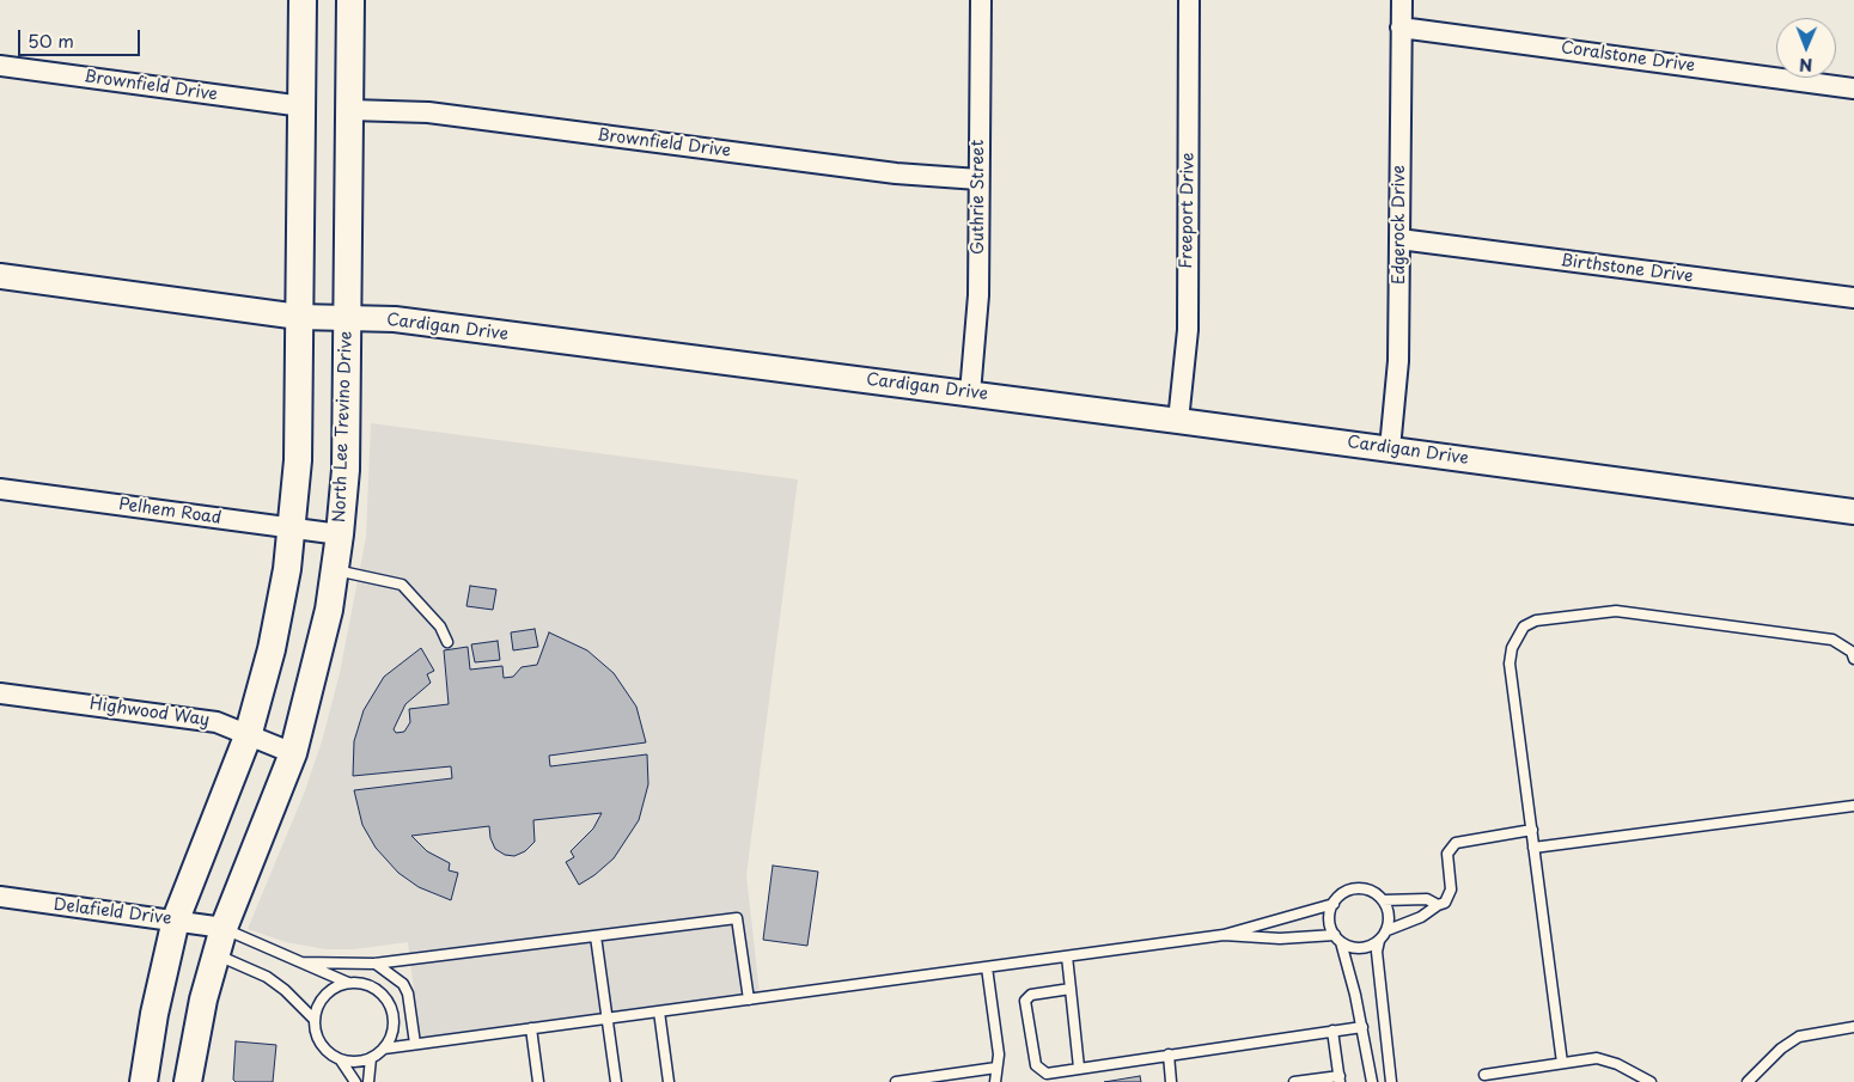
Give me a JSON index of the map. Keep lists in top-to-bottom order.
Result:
{
  "streets": {
    "main road": ["North Lee Trevino Drive"],
    "street": [
      "Coralstone Drive",
      "Brownfield Drive",
      "Guthrie Street",
      "Freeport Drive",
      "Edgerock Drive",
      "Birthstone Drive",
      "Cardigan Drive",
      "Pelhem Road",
      "Highwood Way",
      "Delafield Drive"
    ]
  },
  "crossings": [
    ["Coralstone Drive", "Edgerock Drive"],
    ["Brownfield Drive", "Guthrie Street"],
    ["Brownfield Drive", "North Lee Trevino Drive"],
    ["Guthrie Street", "Cardigan Drive"],
    ["Freeport Drive", "Cardigan Drive"],
    ["Edgerock Drive", "Birthstone Drive"],
    ["Edgerock Drive", "Cardigan Drive"],
    ["Cardigan Drive", "North Lee Trevino Drive"],
    ["North Lee Trevino Drive", "Pelhem Road"],
    ["North Lee Trevino Drive", "Highwood Way"],
    ["North Lee Trevino Drive", "Delafield Drive"]
  ],
  "scale_bar": "50 m",
  "north": "bottom"
}
